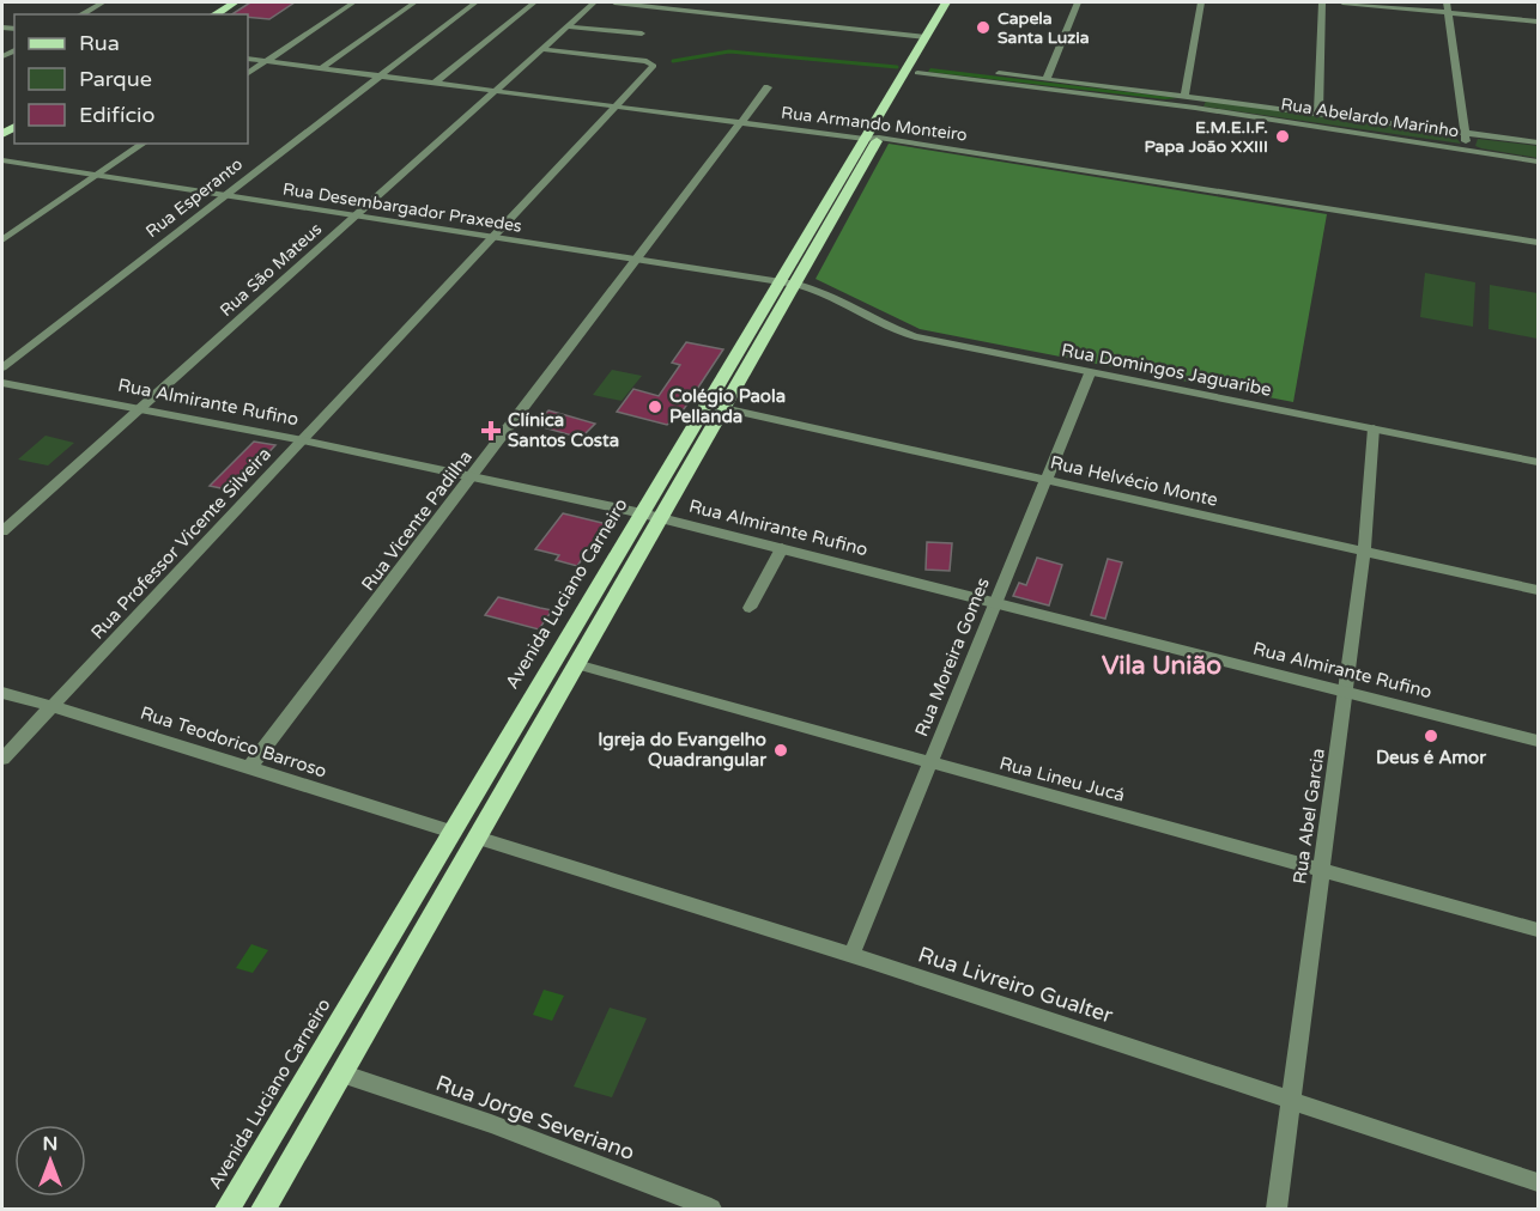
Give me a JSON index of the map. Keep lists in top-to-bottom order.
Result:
{
  "streets": {
    "main road": ["Avenida Luciano Carneiro"],
    "street": [
      "Rua Abelardo Marinho",
      "Rua Armando Monteiro",
      "Rua Esperanto",
      "Rua Desembargador Praxedes",
      "Rua São Mateus",
      "Rua Domingos Jaguaribe",
      "Rua Almirante Rufino",
      "Rua Helvécio Monte",
      "Rua Vicente Padilha",
      "Rua Professor Vicente Silveira",
      "Rua Moreira Gomes",
      "Rua Teodorico Barroso",
      "Rua Lineu Jucá",
      "Rua Abel Garcia",
      "Rua Livreiro Gualter",
      "Rua Jorge Severiano"
    ]
  },
  "crossings": [
    ["Rua Abelardo Marinho", "Avenida Luciano Carneiro"],
    ["Rua Armando Monteiro", "Rua Esperanto"],
    ["Rua Armando Monteiro", "Rua São Mateus"],
    ["Rua Armando Monteiro", "Rua Vicente Padilha"],
    ["Rua Armando Monteiro", "Rua Professor Vicente Silveira"],
    ["Rua Armando Monteiro", "Avenida Luciano Carneiro"],
    ["Rua Esperanto", "Rua Desembargador Praxedes"],
    ["Rua Desembargador Praxedes", "Rua São Mateus"],
    ["Rua Desembargador Praxedes", "Rua Domingos Jaguaribe"],
    ["Rua Desembargador Praxedes", "Rua Vicente Padilha"],
    ["Rua Desembargador Praxedes", "Rua Professor Vicente Silveira"],
    ["Rua Desembargador Praxedes", "Avenida Luciano Carneiro"],
    ["Rua São Mateus", "Rua Almirante Rufino"],
    ["Rua São Mateus", "Rua Professor Vicente Silveira"],
    ["Rua Domingos Jaguaribe", "Avenida Luciano Carneiro"],
    ["Rua Domingos Jaguaribe", "Rua Moreira Gomes"],
    ["Rua Domingos Jaguaribe", "Rua Abel Garcia"],
    ["Rua Almirante Rufino", "Rua Vicente Padilha"],
    ["Rua Almirante Rufino", "Rua Professor Vicente Silveira"],
    ["Rua Almirante Rufino", "Avenida Luciano Carneiro"],
    ["Rua Almirante Rufino", "Rua Moreira Gomes"],
    ["Rua Almirante Rufino", "Rua Abel Garcia"],
    ["Rua Helvécio Monte", "Avenida Luciano Carneiro"],
    ["Rua Helvécio Monte", "Rua Moreira Gomes"],
    ["Rua Helvécio Monte", "Rua Abel Garcia"],
    ["Rua Vicente Padilha", "Rua Teodorico Barroso"],
    ["Rua Professor Vicente Silveira", "Rua Teodorico Barroso"],
    ["Avenida Luciano Carneiro", "Rua Teodorico Barroso"],
    ["Avenida Luciano Carneiro", "Rua Lineu Jucá"],
    ["Avenida Luciano Carneiro", "Rua Livreiro Gualter"],
    ["Avenida Luciano Carneiro", "Rua Jorge Severiano"],
    ["Rua Moreira Gomes", "Rua Lineu Jucá"],
    ["Rua Moreira Gomes", "Rua Livreiro Gualter"],
    ["Rua Lineu Jucá", "Rua Abel Garcia"],
    ["Rua Abel Garcia", "Rua Livreiro Gualter"]
  ],
  "districts": ["Vila União"],
  "places": {
    "other": [
      "Capela Santa Luzia",
      "E.M.E.I.F. Papa João XXIII",
      "Colégio Paola Pellanda",
      "Deus é Amor",
      "Igreja do Evangelho Quadrangular"
    ],
    "health": ["Clínica Santos Costa"]
  },
  "legend": ["Rua", "Parque", "Edifício"],
  "north": "top"
}
